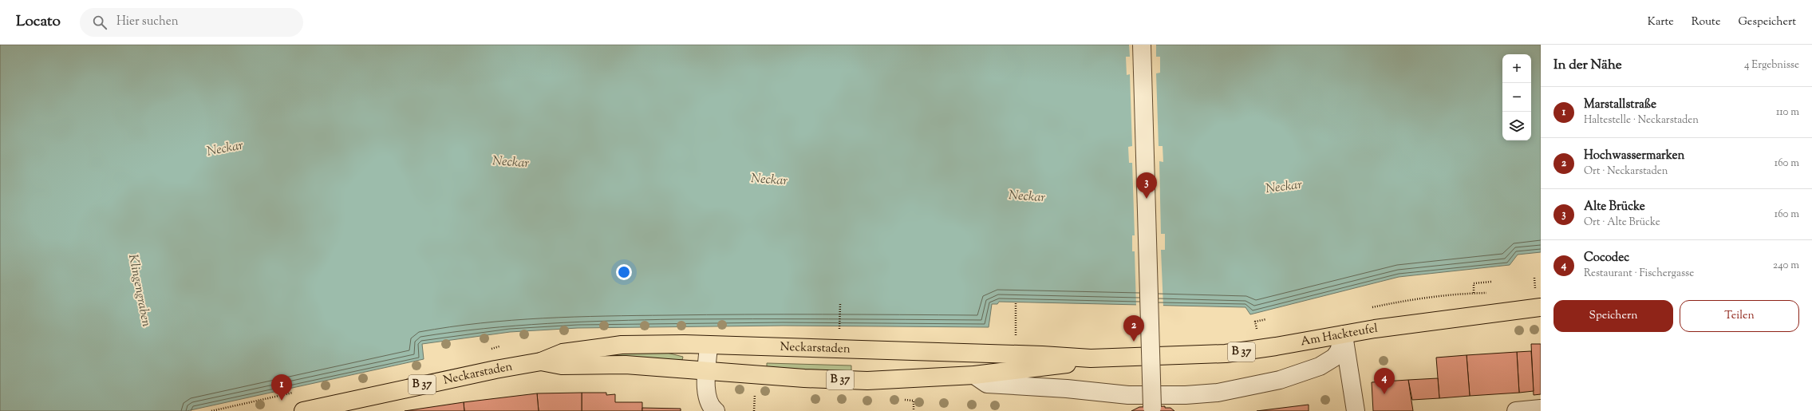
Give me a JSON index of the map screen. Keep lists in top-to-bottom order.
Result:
{
  "streets": {
    "main road": ["Am Hackteufel", "Neckarstaden", "B 37"]
  },
  "crossings": [
    ["Am Hackteufel", "Neckarstaden"]
  ],
  "water": ["Neckar", "Klingengraben"],
  "page": {
    "header": "Locato",
    "search": "Hier suchen",
    "nav": ["Karte", "Route", "Gespeichert"],
    "heading": ["In der Nähe", "4 Ergebnisse"],
    "map_buttons": ["+", "−"],
    "list": [
      {
        "mark": "1",
        "name": "Marstallstraße",
        "note": "Haltestelle · Neckarstaden",
        "value": "110 m"
      },
      {
        "mark": "2",
        "name": "Hochwassermarken",
        "note": "Ort · Neckarstaden",
        "value": "160 m"
      },
      {
        "mark": "3",
        "name": "Alte Brücke",
        "note": "Ort · Alte Brücke",
        "value": "160 m"
      },
      {
        "mark": "4",
        "name": "Cocodec",
        "note": "Restaurant · Fischergasse",
        "value": "240 m"
      }
    ],
    "pins": [
      "3",
      "2",
      "4",
      "1"
    ],
    "buttons": ["Speichern", "Teilen"]
  }
}
